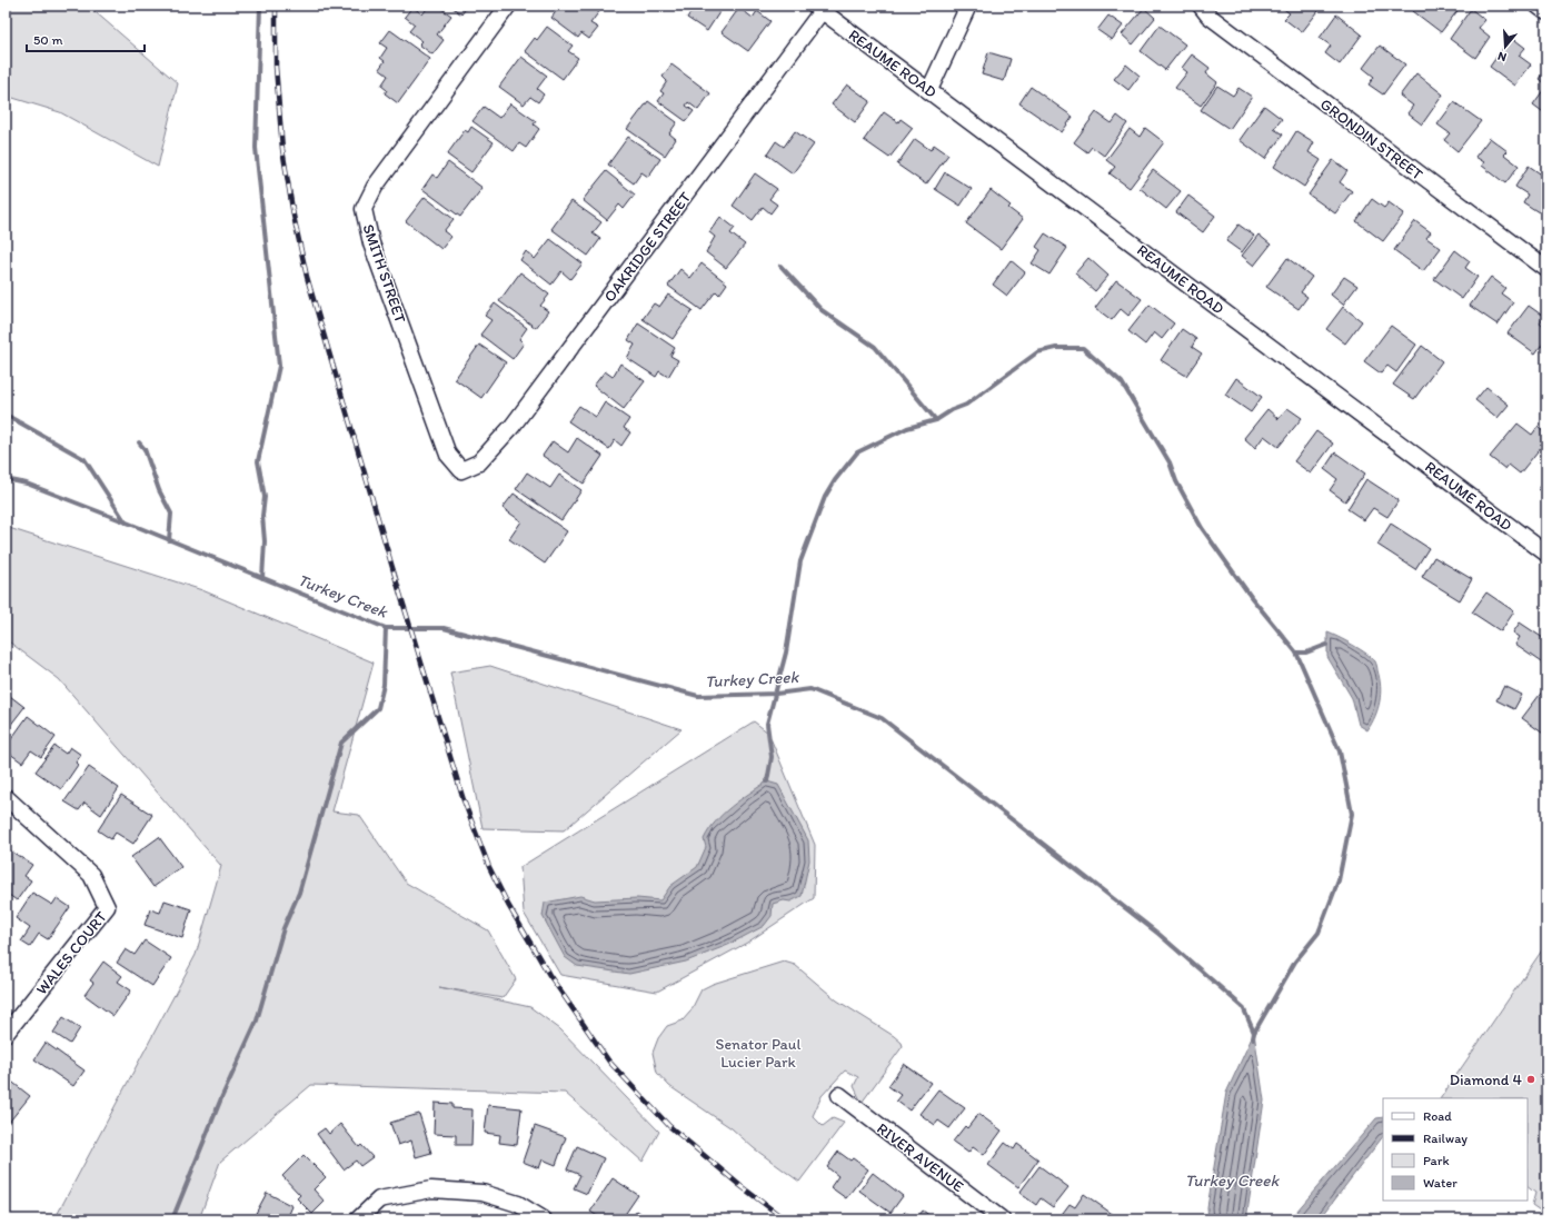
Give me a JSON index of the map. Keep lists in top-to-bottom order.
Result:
{
  "streets": {
    "street": [
      "REAUME ROAD",
      "GRONDIN STREET",
      "OAKRIDGE STREET",
      "SMITH STREET",
      "WALES COURT",
      "RIVER AVENUE"
    ]
  },
  "crossings": [
    ["REAUME ROAD", "OAKRIDGE STREET"],
    ["OAKRIDGE STREET", "SMITH STREET"]
  ],
  "water": ["Turkey Creek"],
  "parks": ["Senator Paul Lucier Park"],
  "places": ["Diamond 4"],
  "legend": [
    "Road",
    "Railway",
    "Park",
    "Water"
  ],
  "scale_bar": "50 m",
  "north": "bottom"
}
